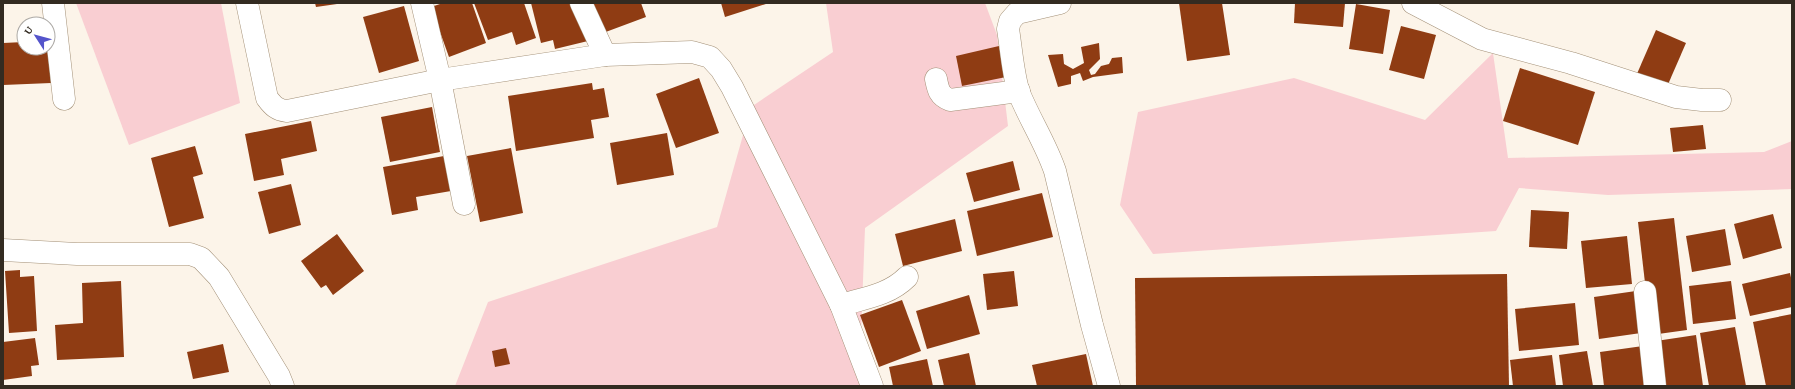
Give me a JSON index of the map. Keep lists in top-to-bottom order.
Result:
{
  "north": "top left"
}
